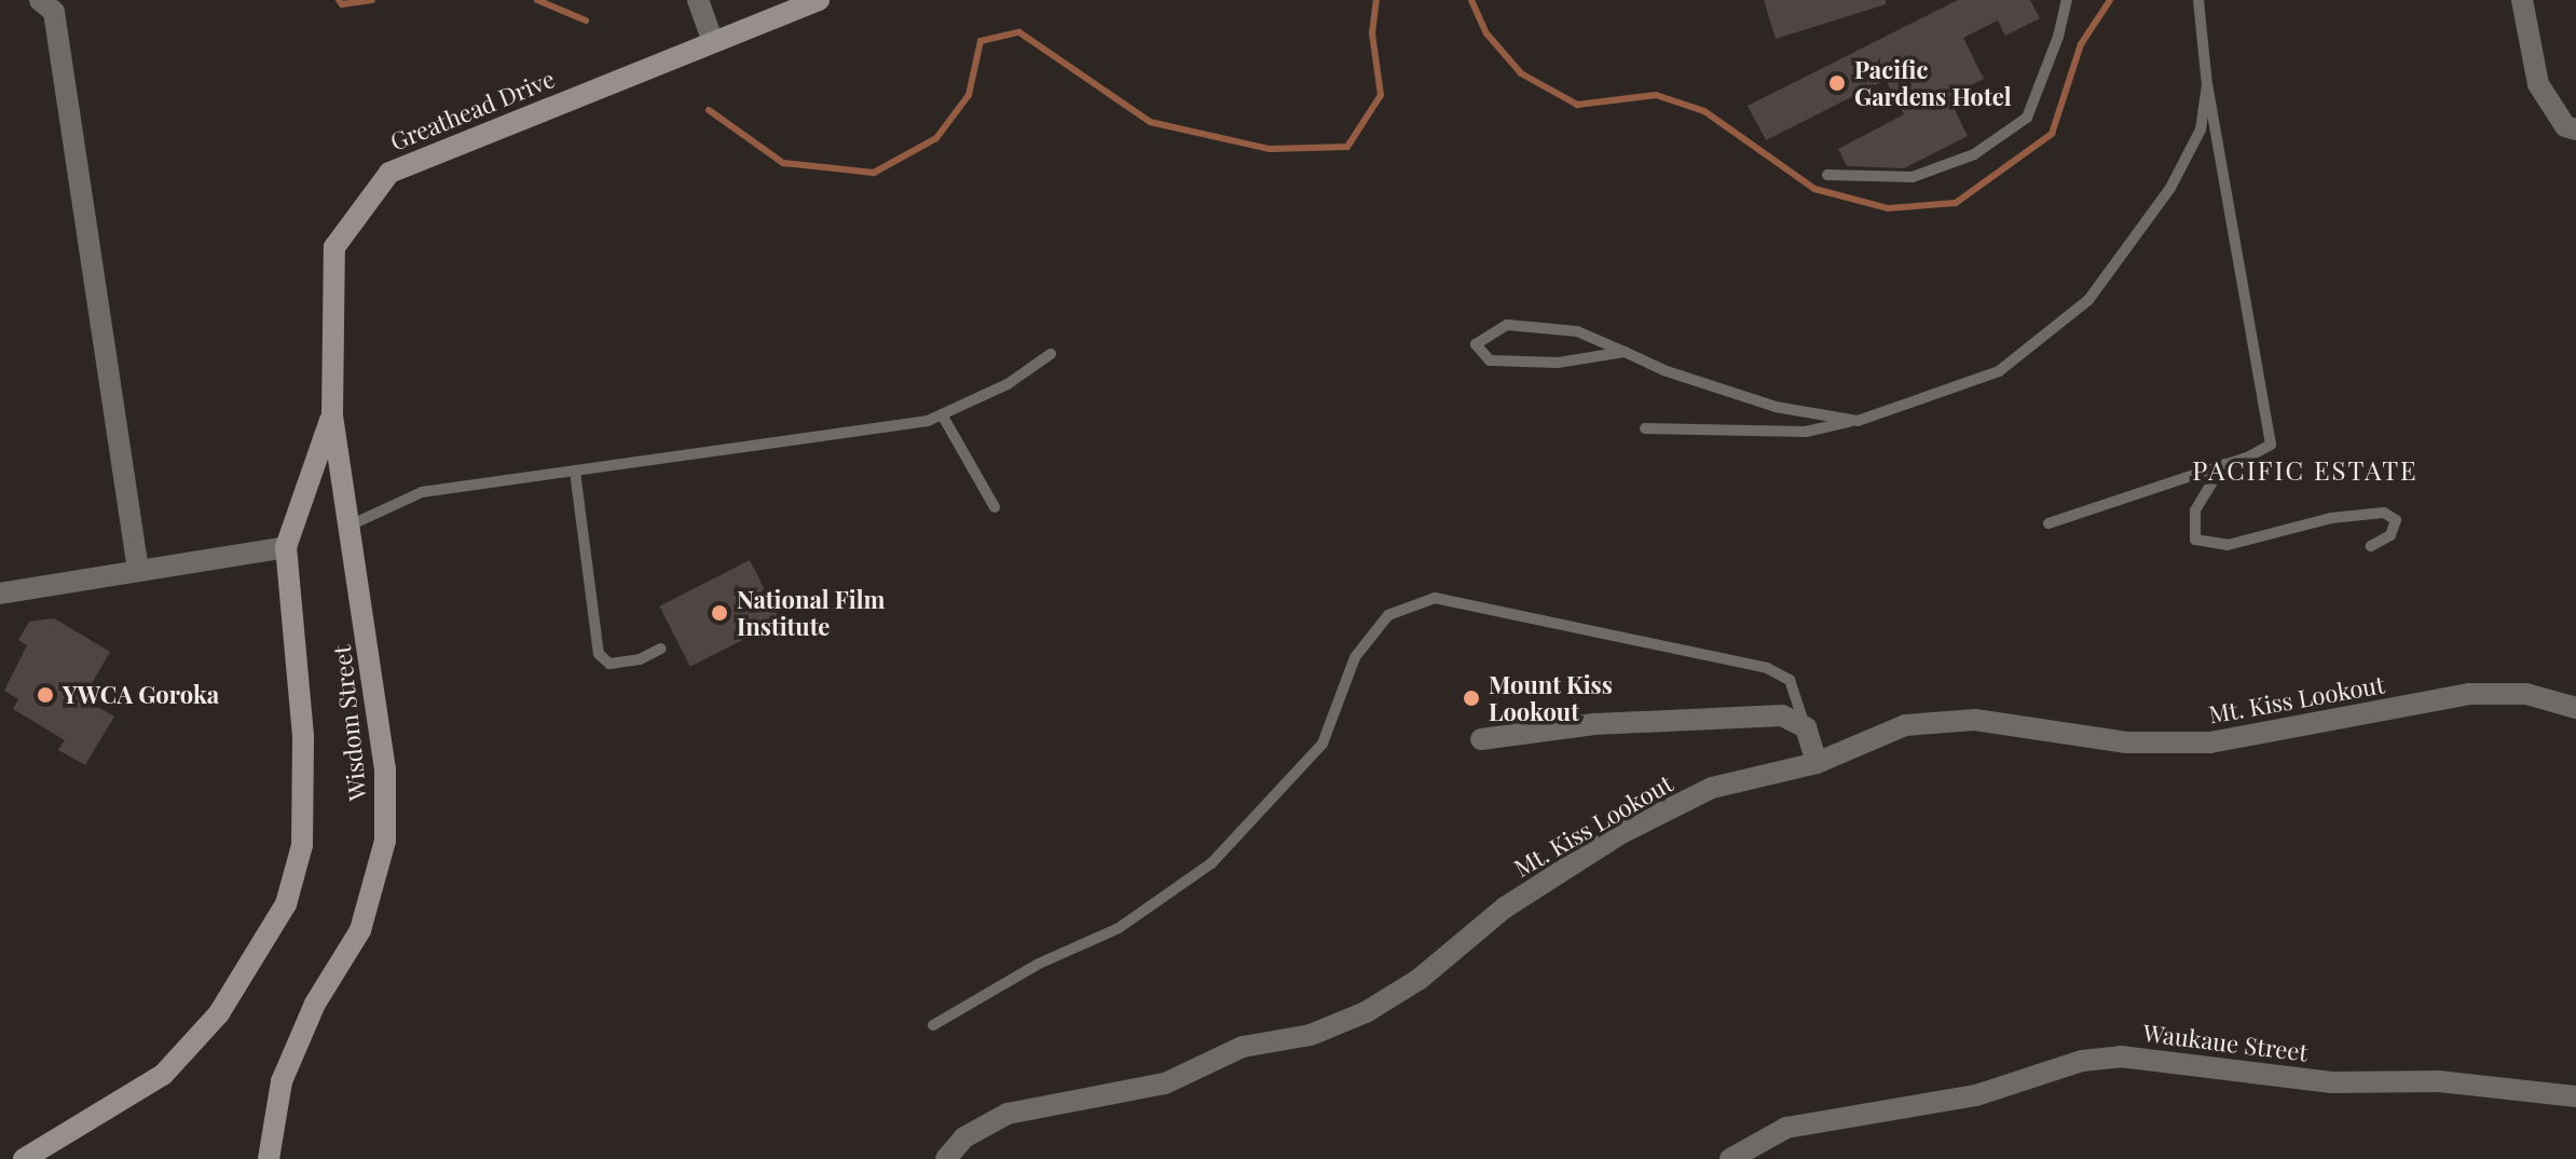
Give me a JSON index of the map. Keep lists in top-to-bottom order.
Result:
{
  "streets": {
    "street": [
      "Greathead Drive",
      "Mt. Kiss Lookout",
      "Wisdom Street",
      "Waukaue Street"
    ]
  },
  "crossings": [
    ["Greathead Drive", "Wisdom Street"]
  ],
  "districts": ["PACIFIC ESTATE"],
  "places": [
    "Pacific Gardens Hotel",
    "National Film Institute",
    "YWCA Goroka",
    "Mount Kiss Lookout"
  ]
}
